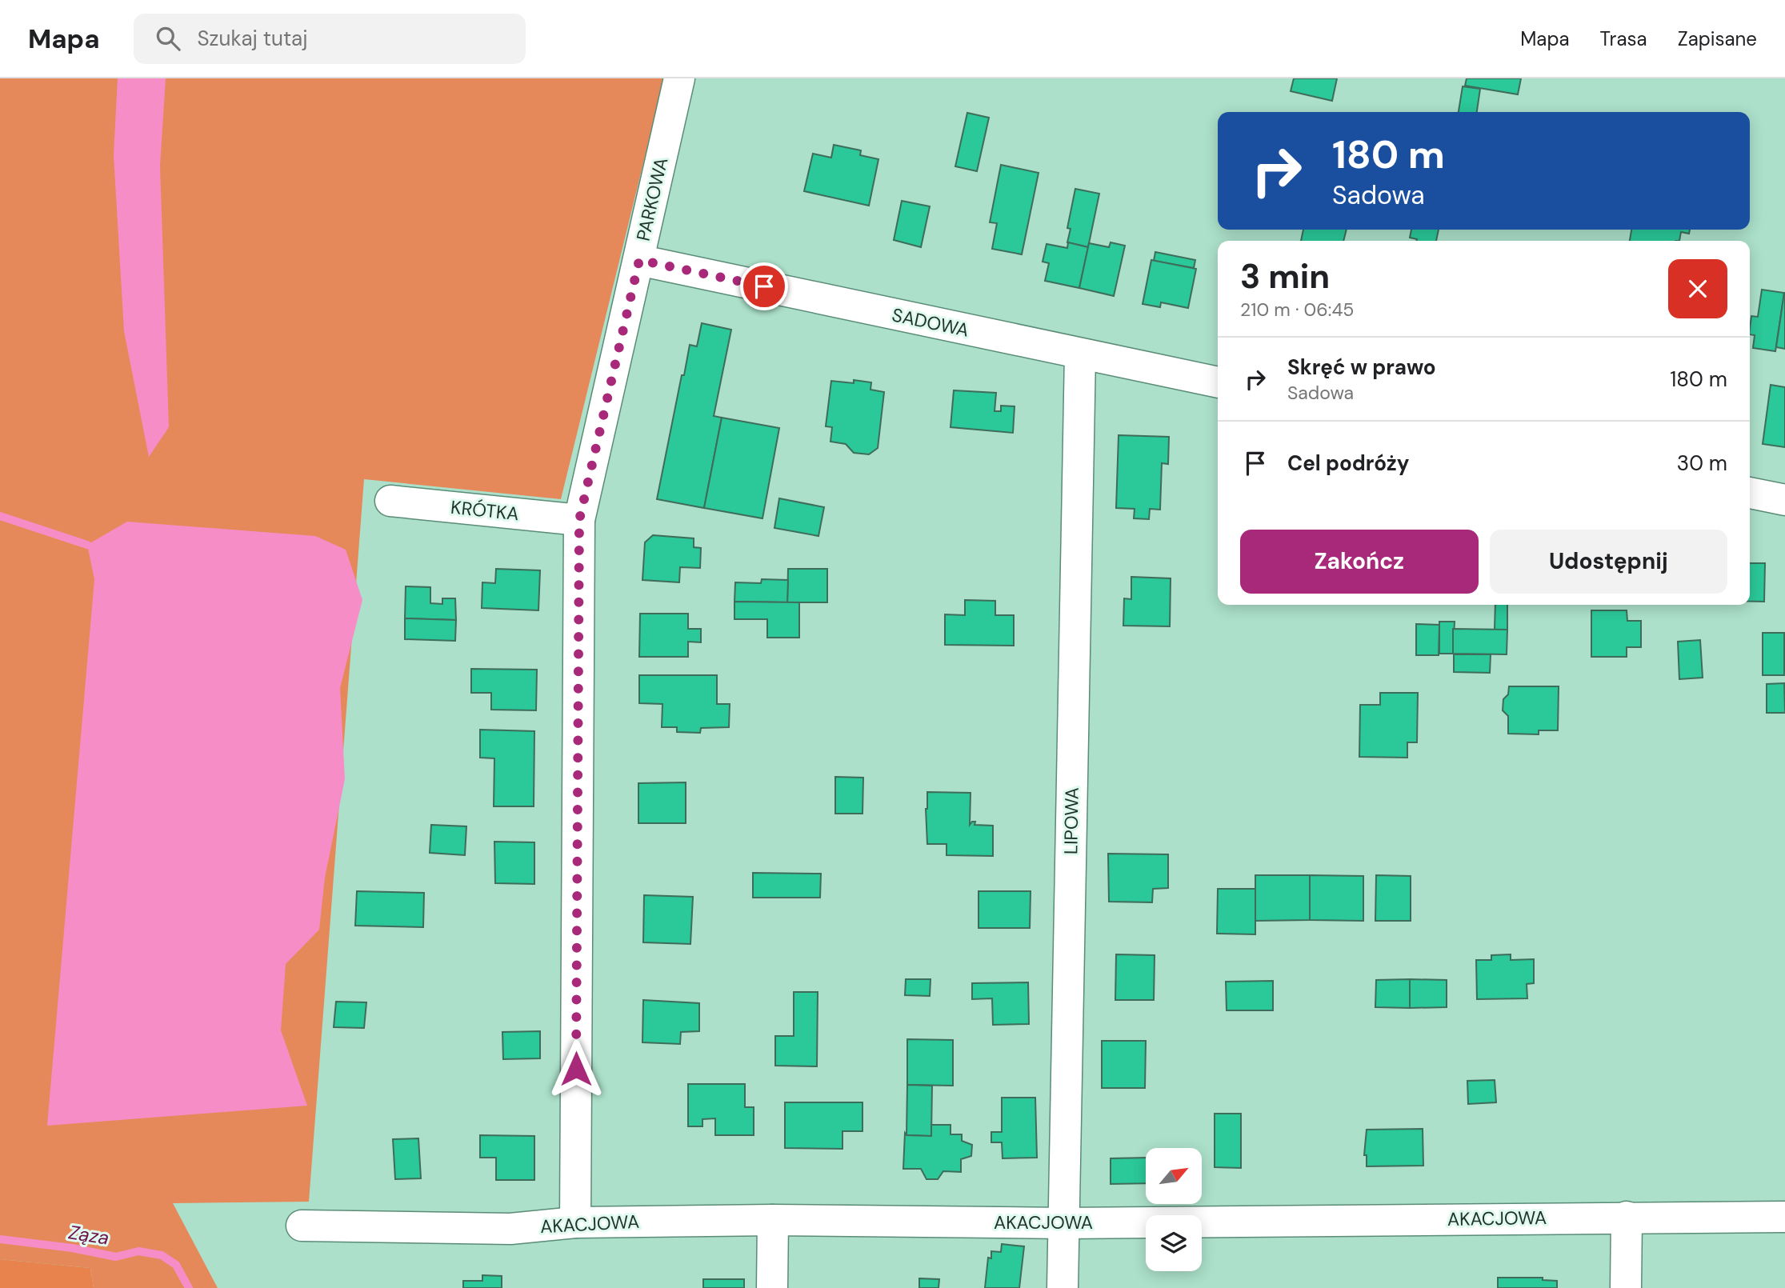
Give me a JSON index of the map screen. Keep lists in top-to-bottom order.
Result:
{
  "streets": {
    "street": [
      "PARKOWA",
      "SADOWA",
      "KRÓTKA",
      "LIPOWA",
      "AKACJOWA"
    ]
  },
  "crossings": [
    ["PARKOWA", "SADOWA"],
    ["PARKOWA", "KRÓTKA"],
    ["PARKOWA", "AKACJOWA"],
    ["SADOWA", "LIPOWA"],
    ["LIPOWA", "AKACJOWA"]
  ],
  "water": ["Ząza"],
  "north": "top right",
  "page": {
    "header": "Mapa",
    "search": "Szukaj tutaj",
    "nav": ["Mapa", "Trasa", "Zapisane"],
    "turn": ["180 m", "Sadowa"],
    "heading": ["3 min", "210 m · 06:45"],
    "list": [
      {
        "name": "Skręć w prawo",
        "note": "Sadowa",
        "value": "180 m"
      },
      {
        "name": "Cel podróży",
        "value": "30 m"
      }
    ],
    "buttons": ["Zakończ", "Udostępnij"]
  }
}
